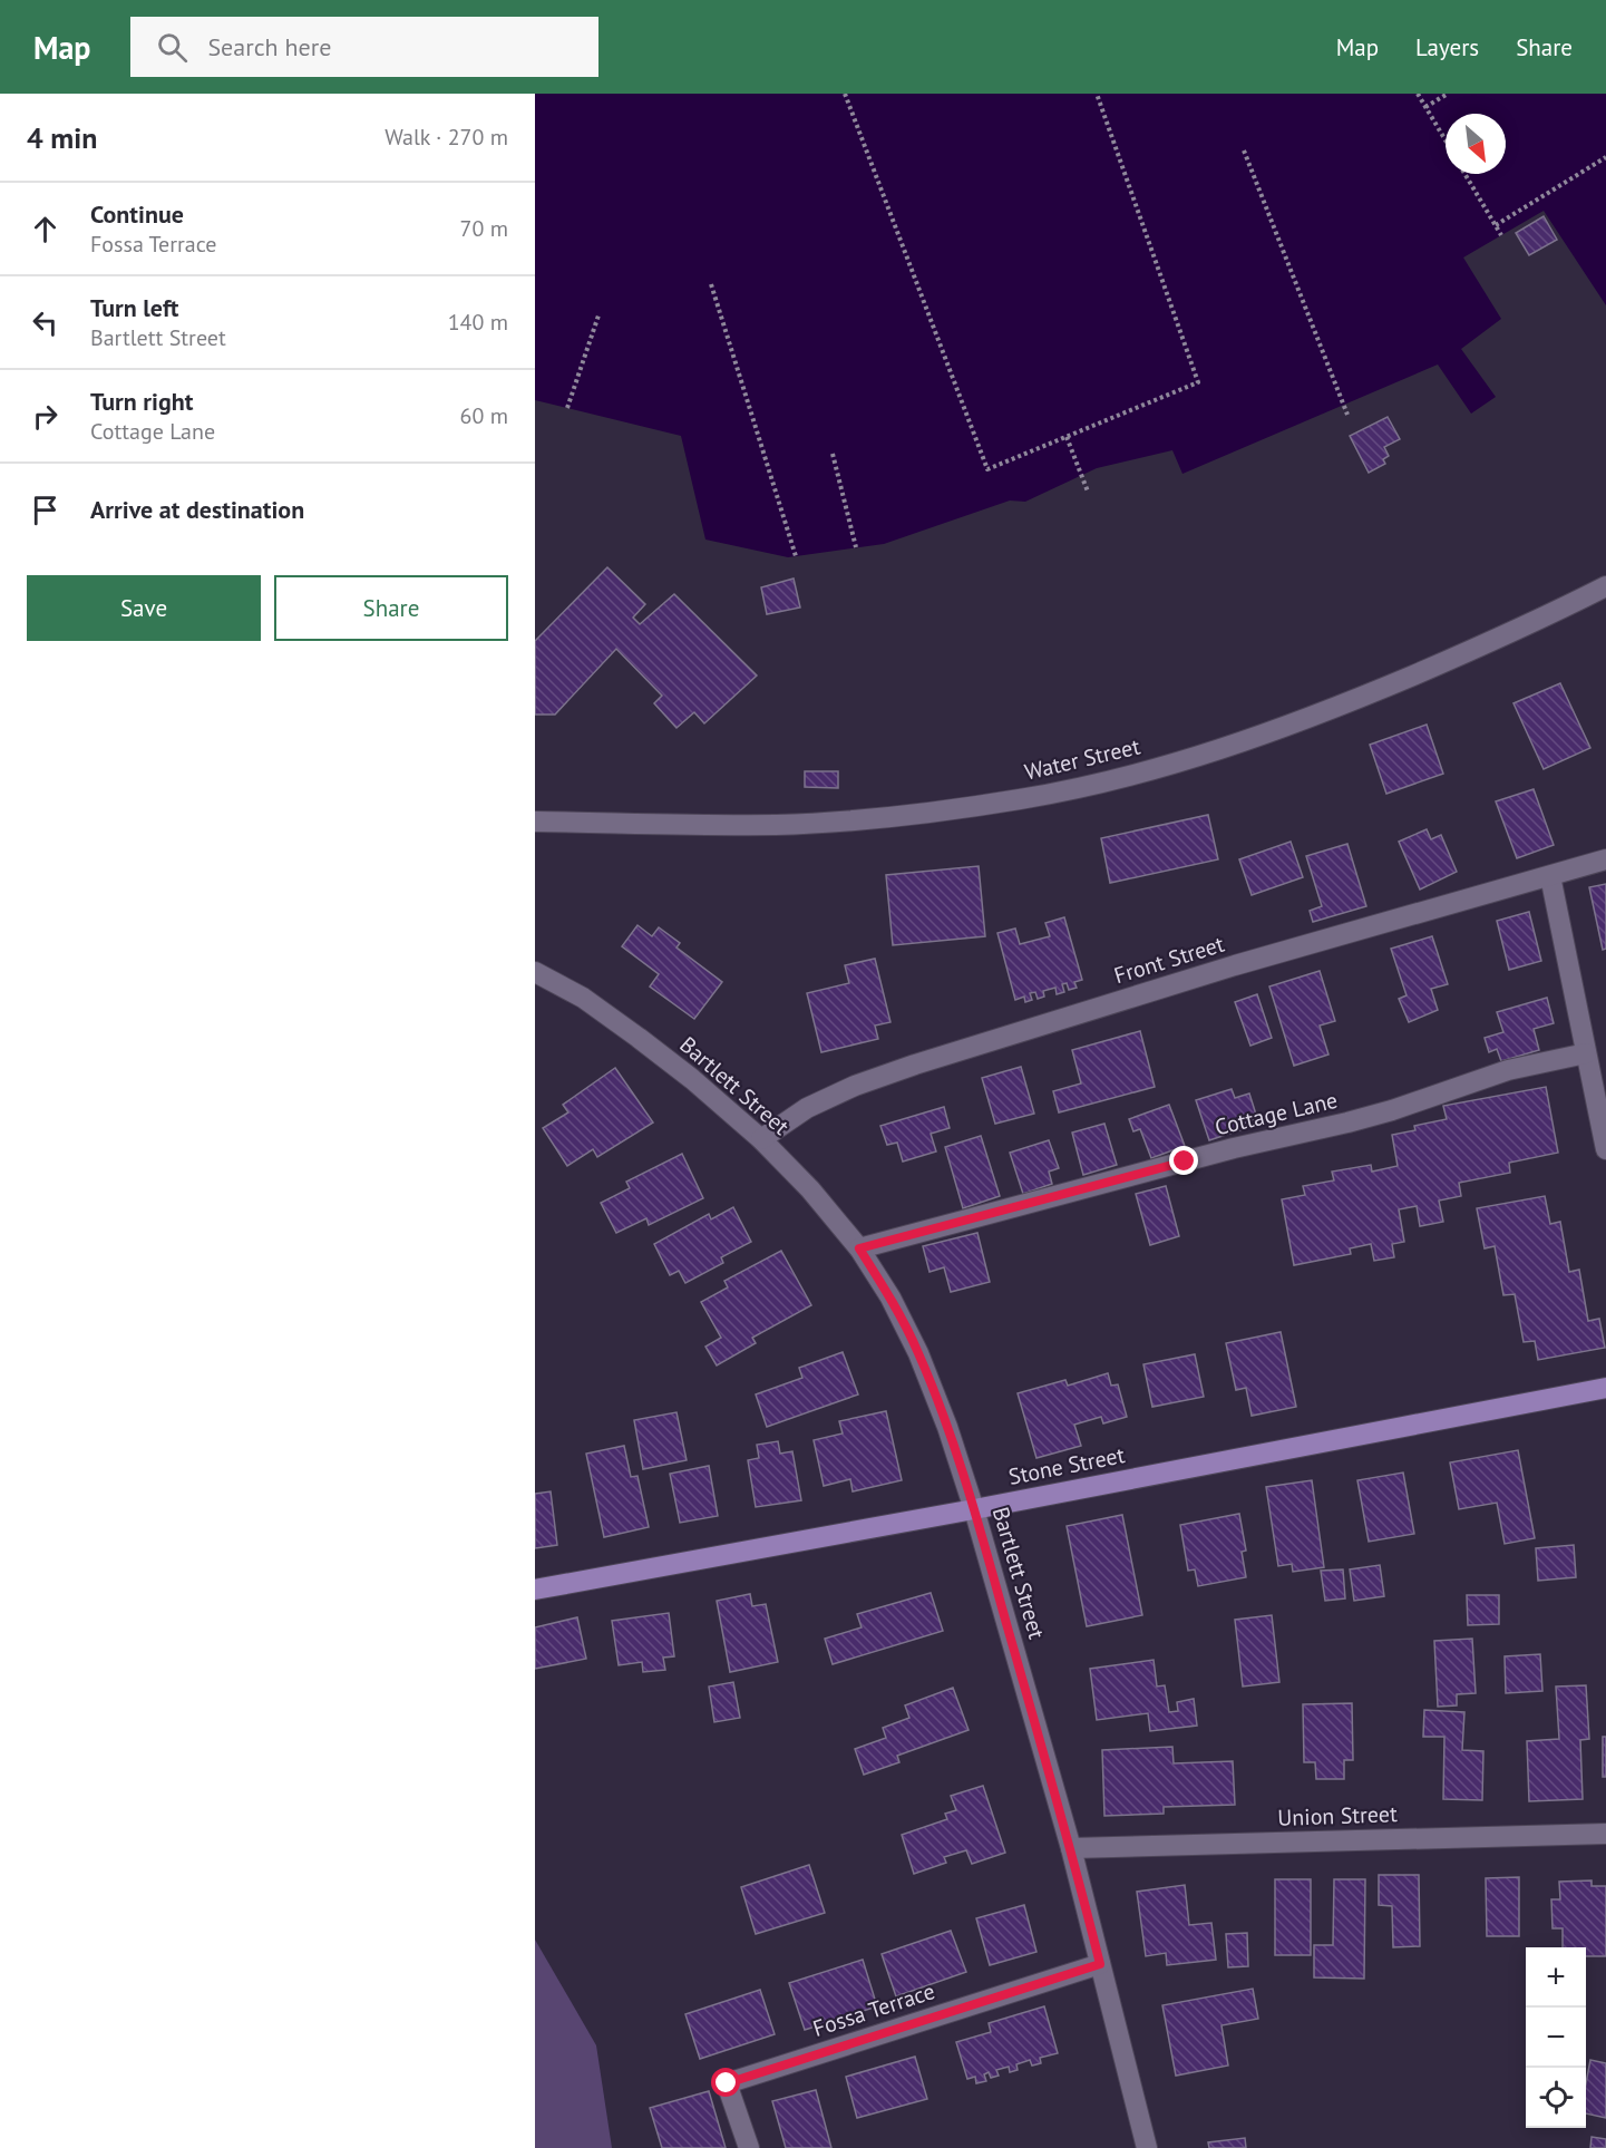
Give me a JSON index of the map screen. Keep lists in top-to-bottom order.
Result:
{
  "streets": {
    "main road": ["Stone Street"],
    "street": [
      "Water Street",
      "Front Street",
      "Bartlett Street",
      "Cottage Lane",
      "Union Street",
      "Fossa Terrace"
    ]
  },
  "crossings": [
    ["Front Street", "Bartlett Street"],
    ["Bartlett Street", "Cottage Lane"],
    ["Bartlett Street", "Stone Street"],
    ["Bartlett Street", "Union Street"],
    ["Bartlett Street", "Fossa Terrace"]
  ],
  "north": "bottom right",
  "page": {
    "header": "Map",
    "search": "Search here",
    "nav": ["Map", "Layers", "Share"],
    "heading": ["4 min", "Walk · 270 m"],
    "list": [
      ["Continue", "Fossa Terrace", "70 m"],
      ["Turn left", "Bartlett Street", "140 m"],
      ["Turn right", "Cottage Lane", "60 m"],
      "Arrive at destination"
    ],
    "buttons": ["Save", "Share"],
    "map_buttons": ["+", "−"]
  }
}
